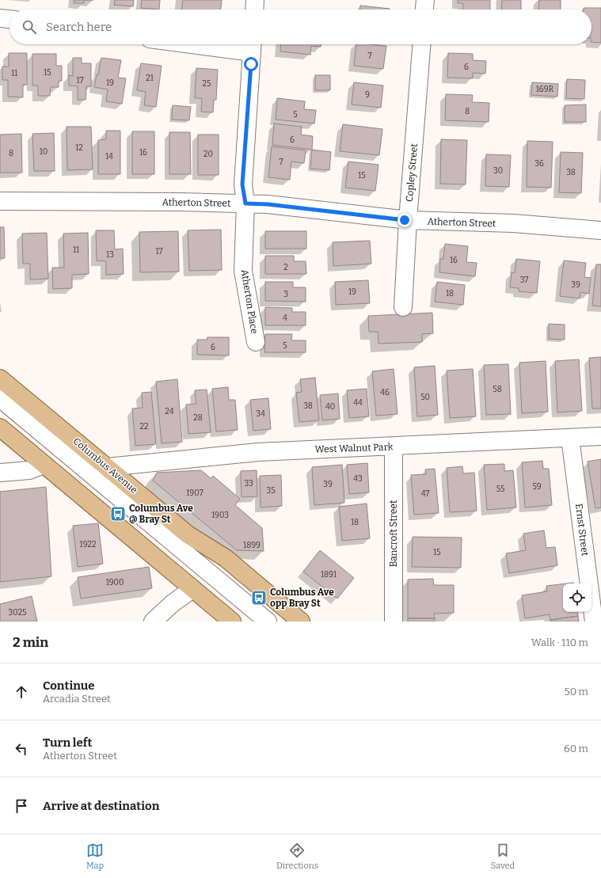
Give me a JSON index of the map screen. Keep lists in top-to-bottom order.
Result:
{
  "streets": {
    "main road": ["Columbus Avenue"],
    "street": [
      "Copley Street",
      "Atherton Street",
      "Atherton Place",
      "West Walnut Park",
      "Ernst Street",
      "Bancroft Street"
    ]
  },
  "crossings": [
    ["Copley Street", "Atherton Street"],
    ["Atherton Street", "Atherton Place"],
    ["West Walnut Park", "Columbus Avenue"],
    ["West Walnut Park", "Ernst Street"],
    ["West Walnut Park", "Bancroft Street"]
  ],
  "places": {
    "bus stop": ["Columbus Ave @ Bray St", "Columbus Ave opp Bray St"]
  },
  "house_numbers": [
    "7",
    "6",
    "15",
    "11",
    "21",
    "17",
    "19",
    "25",
    "169R",
    "9",
    "8",
    "5",
    "6",
    "12",
    "10",
    "16",
    "8",
    "20",
    "14",
    "7",
    "36",
    "30",
    "38",
    "15",
    "11",
    "17",
    "13",
    "16",
    "2",
    "37",
    "39",
    "19",
    "18",
    "3",
    "4",
    "5",
    "6",
    "58",
    "46",
    "50",
    "44",
    "38",
    "40",
    "24",
    "34",
    "28",
    "22",
    "43",
    "33",
    "39",
    "59",
    "55",
    "35",
    "1907",
    "47",
    "1903",
    "18",
    "1922",
    "1899",
    "15",
    "1891",
    "1900",
    "3025"
  ],
  "page": {
    "search": "Search here",
    "heading": ["2 min", "Walk · 110 m"],
    "list": [
      ["Continue", "Arcadia Street", "50 m"],
      ["Turn left", "Atherton Street", "60 m"],
      "Arrive at destination"
    ],
    "nav": ["Map", "Directions", "Saved"]
  }
}
